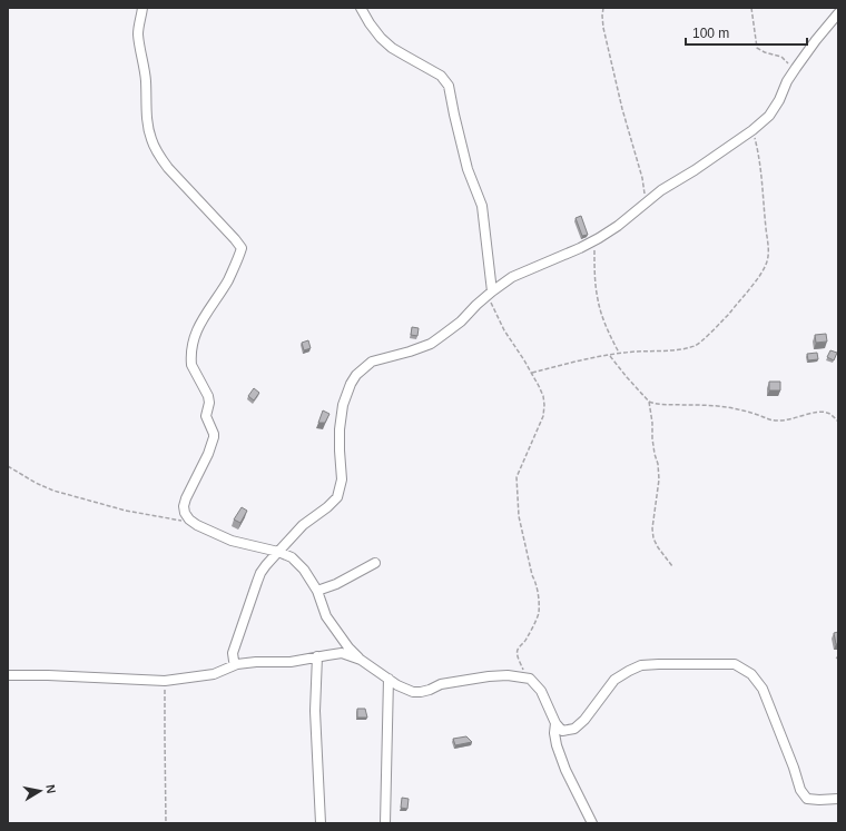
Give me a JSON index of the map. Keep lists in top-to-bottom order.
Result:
{
  "scale_bar": "100 m",
  "north": "right"
}
